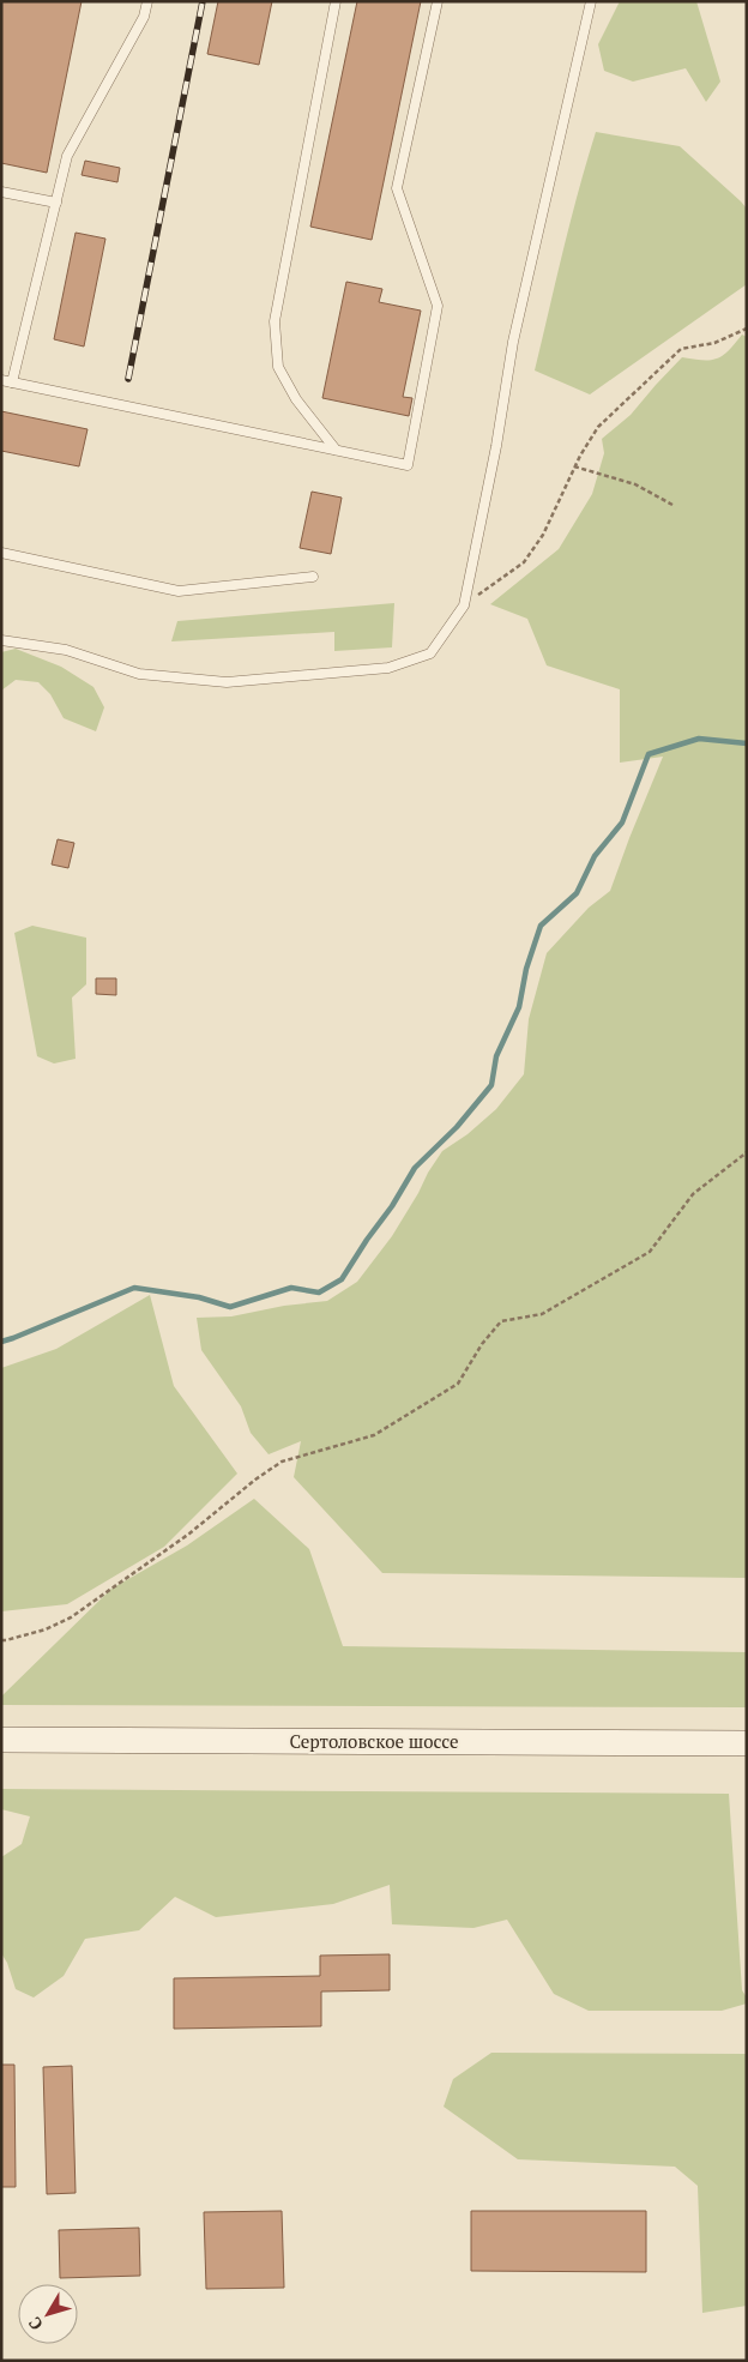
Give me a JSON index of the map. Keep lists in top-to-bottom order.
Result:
{
  "streets": {
    "main road": ["Сертоловское шоссе"]
  },
  "north": "bottom left"
}
